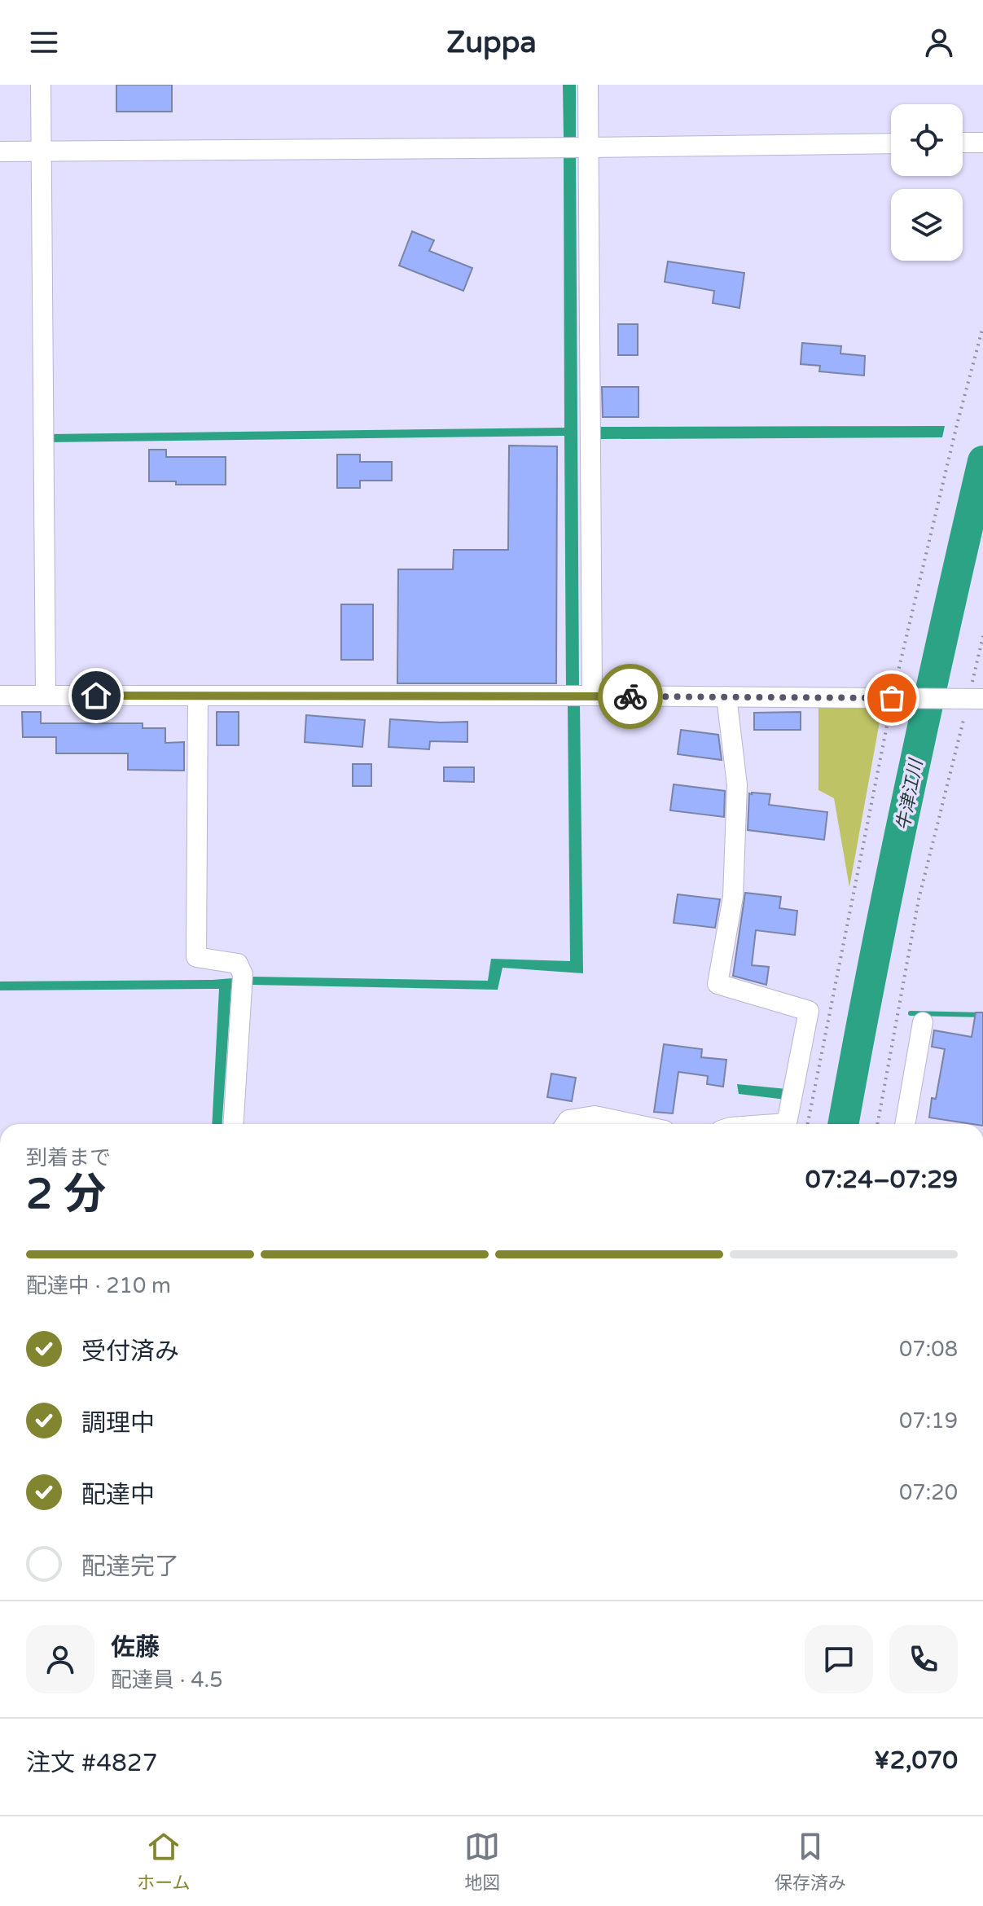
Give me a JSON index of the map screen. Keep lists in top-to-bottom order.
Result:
{
  "water": ["牛津江川"],
  "page": {
    "header": "Zuppa",
    "heading": ["2 分", "到着まで", "07:24–07:29"],
    "panel": [
      "佐藤",
      "配達員 · 4.5",
      "注文 #4827",
      "¥2,070"
    ],
    "bar": "配達中 · 210 m",
    "list": [
      ["受付済み", "07:08"],
      ["調理中", "07:19"],
      ["配達中", "07:20"],
      "配達完了"
    ],
    "tabs": ["ホーム", "地図", "保存済み"]
  }
}
